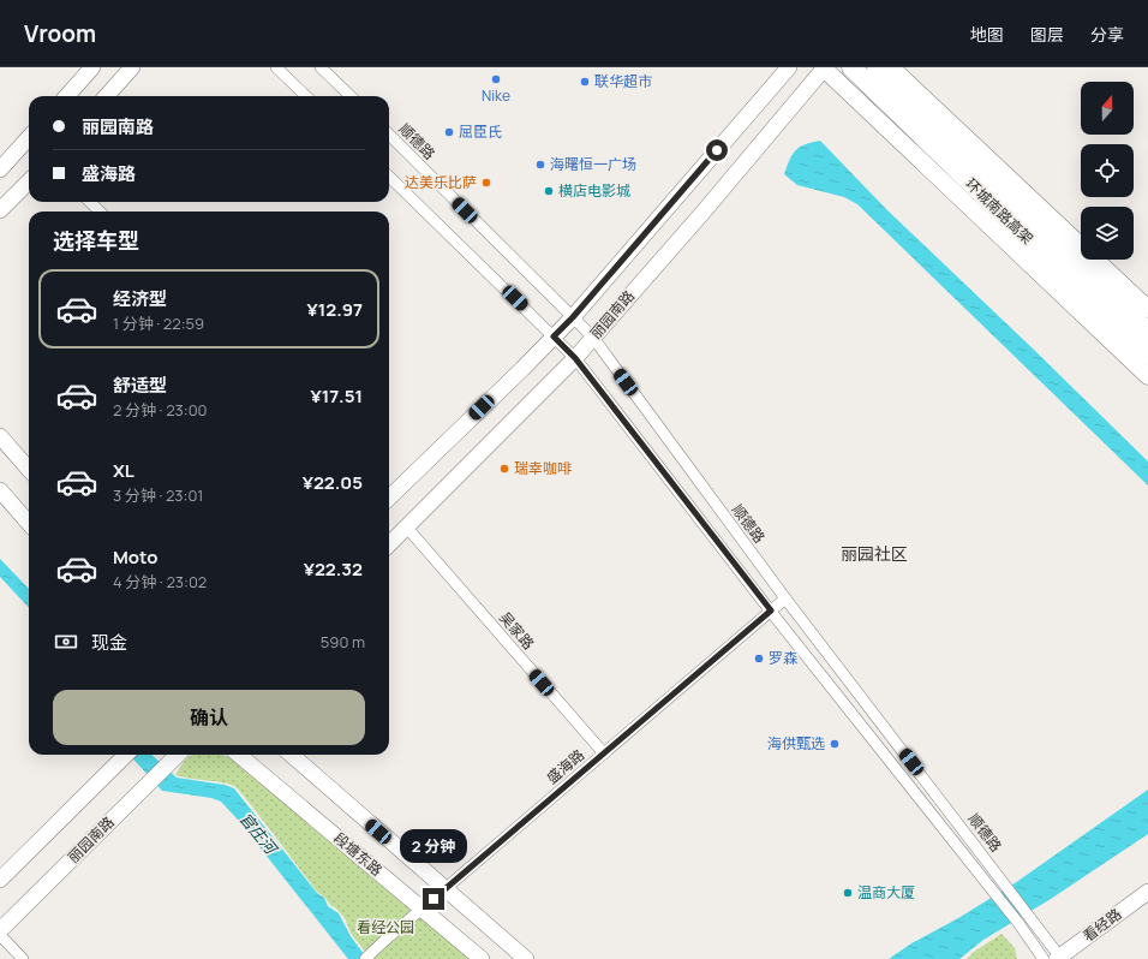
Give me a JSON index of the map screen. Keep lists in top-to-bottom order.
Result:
{
  "streets": {
    "highway": ["环城南路高架"],
    "main road": ["丽园南路", "段塘东路", "看经路"],
    "street": ["顺德路", "吴家路", "盛海路"]
  },
  "crossings": [
    ["顺德路", "丽园南路"],
    ["顺德路", "盛海路"],
    ["顺德路", "看经路"],
    ["丽园南路", "吴家路"],
    ["吴家路", "盛海路"],
    ["盛海路", "段塘东路"]
  ],
  "districts": ["丽园社区"],
  "water": ["官庄河"],
  "parks": ["看经公园"],
  "places": [
    "Nike",
    "联华超市",
    "屈臣氏",
    "海曙恒一广场",
    "达美乐比萨",
    "横店电影城",
    "瑞幸咖啡",
    "罗森",
    "海供甄选",
    "温商大厦"
  ],
  "north": "top",
  "page": {
    "header": "Vroom",
    "nav": ["地图", "图层", "分享"],
    "banner": ["丽园南路", "盛海路"],
    "heading": "选择车型",
    "list": [
      {
        "name": "经济型",
        "note": "1 分钟 · 22:59",
        "value": "¥12.97"
      },
      {
        "name": "舒适型",
        "note": "2 分钟 · 23:00",
        "value": "¥17.51"
      },
      {
        "name": "XL",
        "note": "3 分钟 · 23:01",
        "value": "¥22.05"
      },
      {
        "name": "Moto",
        "note": "4 分钟 · 23:02",
        "value": "¥22.32"
      }
    ],
    "pay": ["现金", "590 m"],
    "buttons": "确认",
    "bubble": "2 分钟"
  }
}
